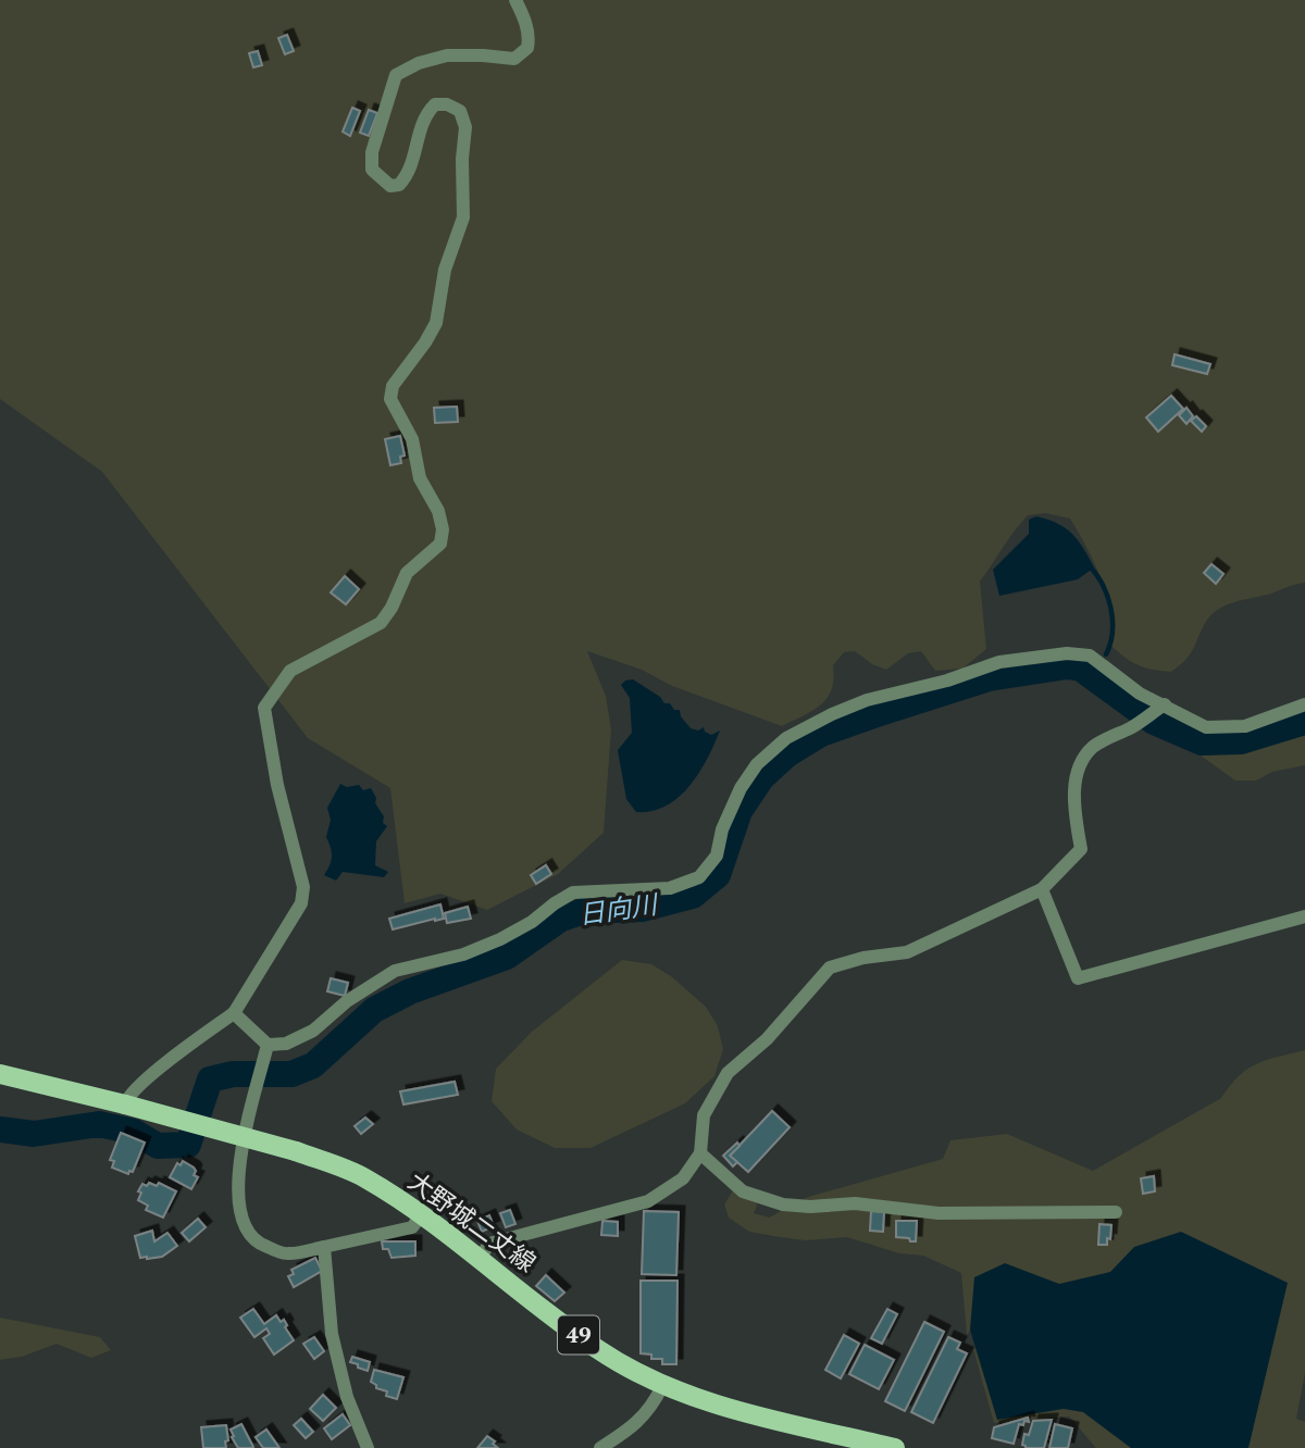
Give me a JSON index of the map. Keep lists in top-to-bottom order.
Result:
{
  "streets": {
    "main road": ["大野城二丈線", "49"]
  },
  "water": ["日向川"]
}
